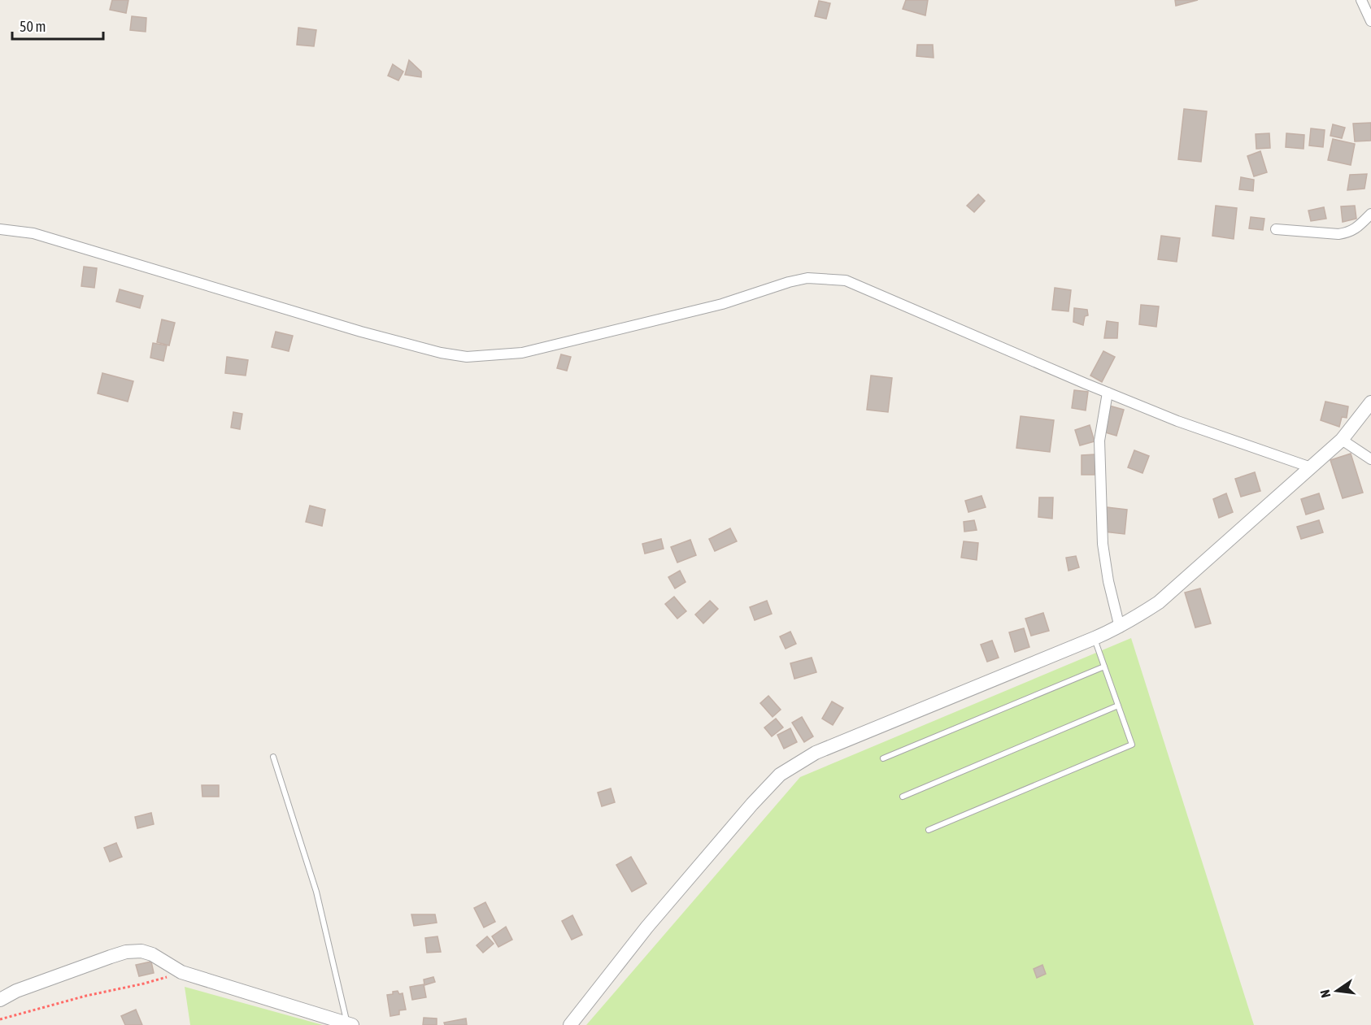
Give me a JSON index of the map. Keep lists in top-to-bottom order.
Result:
{
  "scale_bar": "50 m",
  "north": "left"
}
